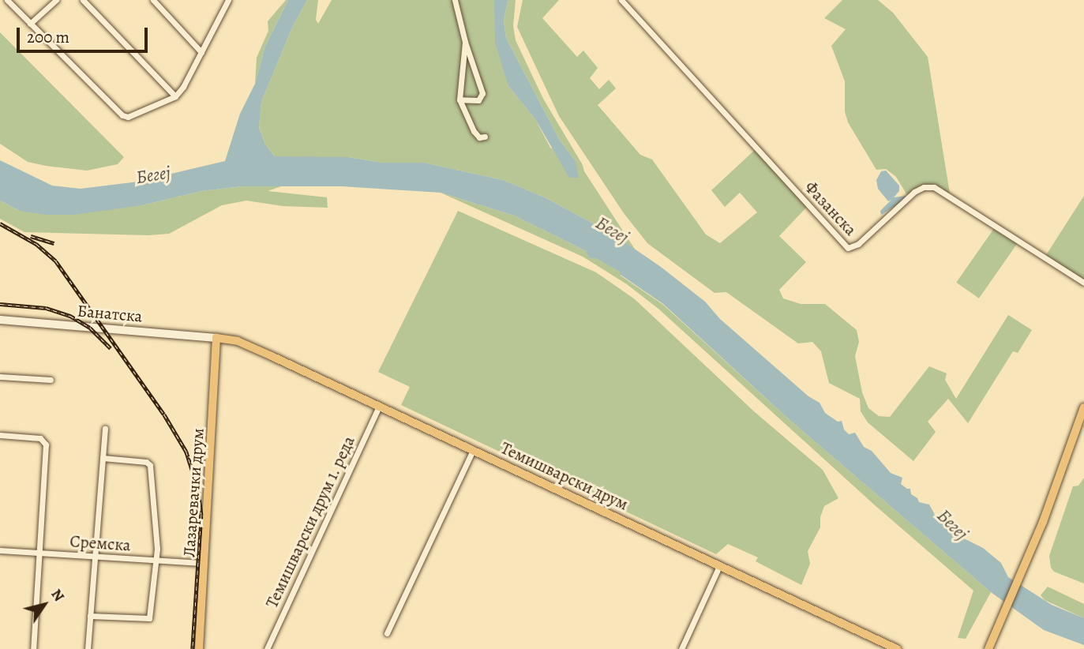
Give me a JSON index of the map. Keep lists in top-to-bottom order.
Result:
{
  "streets": {
    "main road": ["Банатска", "Темишварски друм", "Лазаревачки друм"],
    "street": ["Фазанска", "Темишварски друм 1. реда", "Сремска"]
  },
  "crossings": [
    ["Банатска", "Темишварски друм"],
    ["Банатска", "Лазаревачки друм"],
    ["Темишварски друм", "Лазаревачки друм"],
    ["Темишварски друм", "Темишварски друм 1. реда"]
  ],
  "water": ["Бегеј"],
  "scale_bar": "200 m",
  "north": "top right"
}
